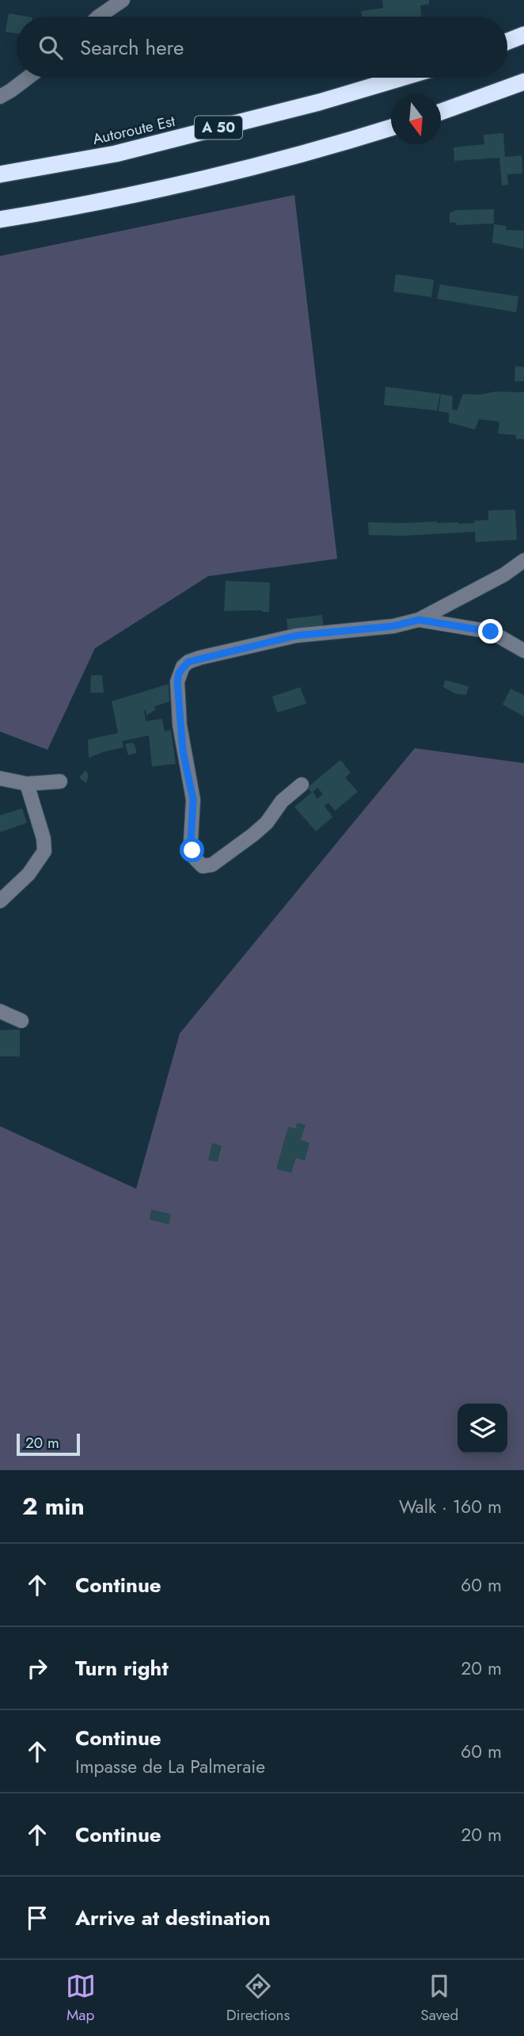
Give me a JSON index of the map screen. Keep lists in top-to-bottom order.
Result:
{
  "streets": {
    "highway": ["A 50", "Autoroute Est"]
  },
  "scale_bar": "20 m",
  "north": "bottom",
  "page": {
    "search": "Search here",
    "scale": "20 m",
    "heading": ["2 min", "Walk · 160 m"],
    "list": [
      ["Continue", "60 m"],
      ["Turn right", "20 m"],
      ["Continue", "Impasse de La Palmeraie", "60 m"],
      ["Continue", "20 m"],
      "Arrive at destination"
    ],
    "nav": ["Map", "Directions", "Saved"]
  }
}
